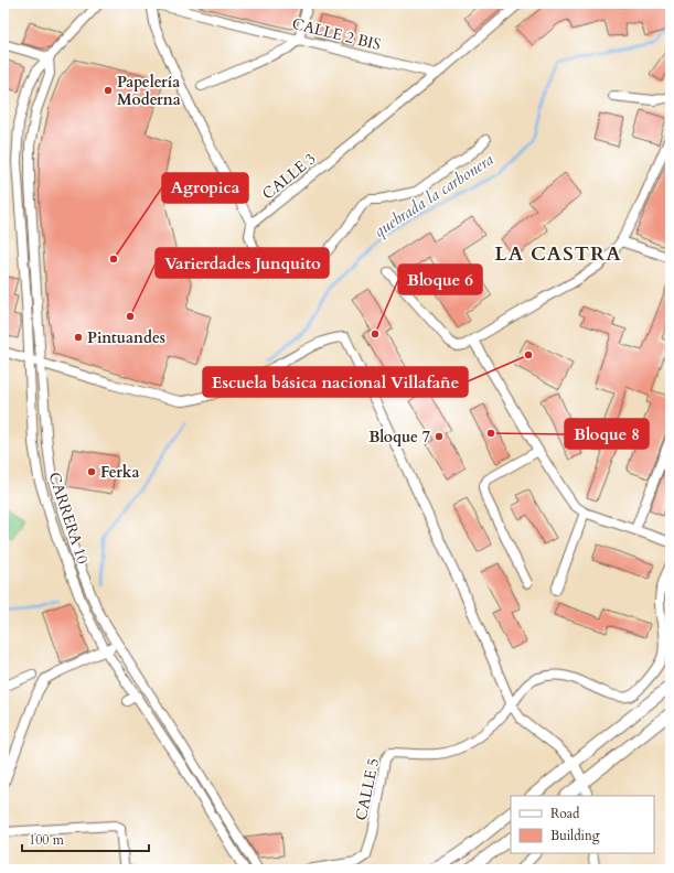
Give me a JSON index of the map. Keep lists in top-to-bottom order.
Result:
{
  "streets": {
    "street": [
      "CALLE 2 BIS",
      "CALLE 3",
      "CARRERA 10",
      "CALLE 5"
    ]
  },
  "crossings": [
    ["CALLE 2 BIS", "CALLE 3"]
  ],
  "districts": ["LA CASTRA"],
  "water": ["quebrada la carbonera"],
  "places": [
    "Papelería Moderna",
    "Agropica",
    "Varierdades Junquito",
    "Bloque 6",
    "Pintuandes",
    "Escuela básica nacional Villafañe",
    "Bloque 8",
    "Bloque 7",
    "Ferka"
  ],
  "legend": ["Road", "Building"],
  "scale_bar": "100 m"
}
